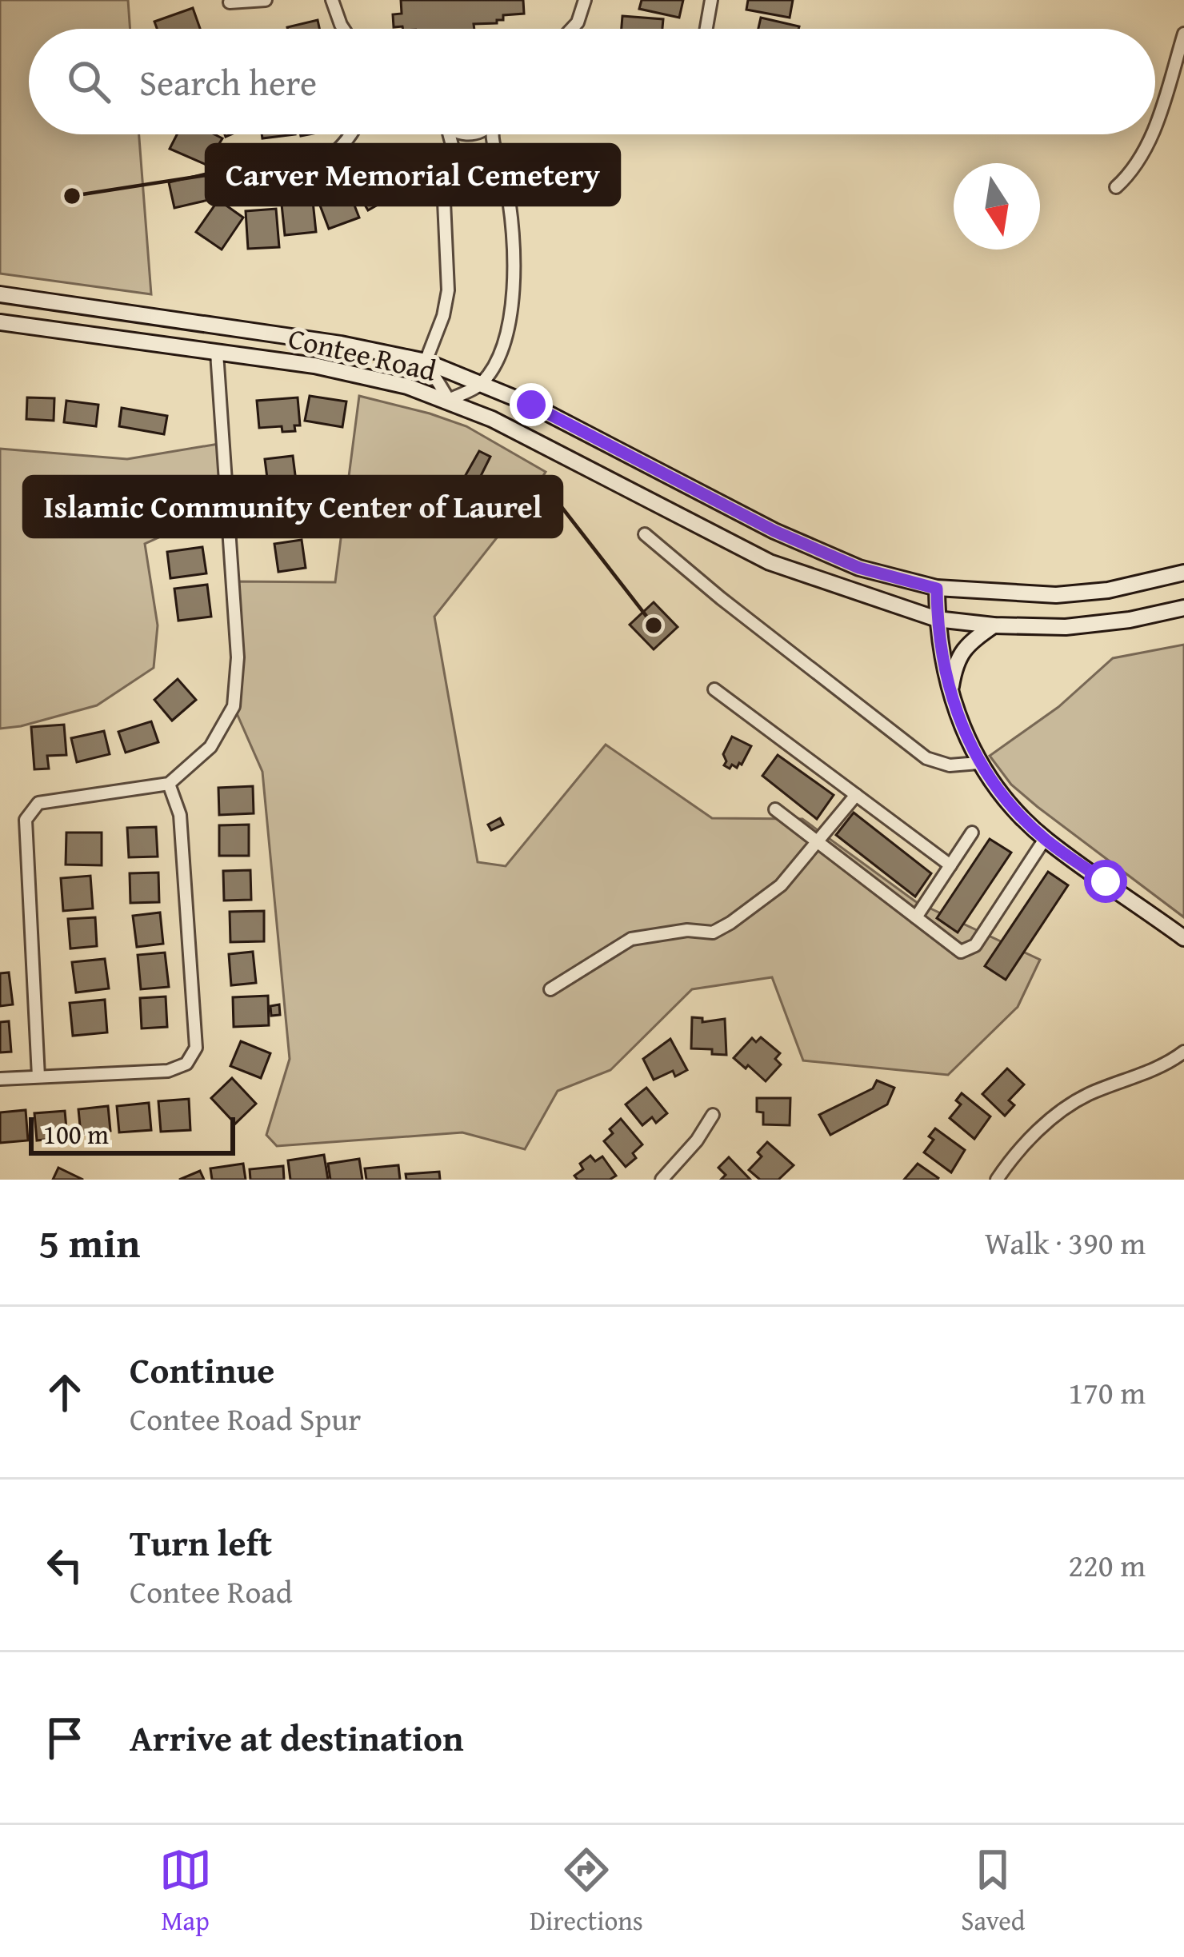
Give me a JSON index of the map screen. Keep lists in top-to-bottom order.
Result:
{
  "streets": {
    "street": ["Contee Road"]
  },
  "places": ["Carver Memorial Cemetery", "Islamic Community Center of Laurel"],
  "scale_bar": "100 m",
  "north": "bottom",
  "page": {
    "search": "Search here",
    "scale": "100 m",
    "heading": ["5 min", "Walk · 390 m"],
    "list": [
      ["Continue", "Contee Road Spur", "170 m"],
      ["Turn left", "Contee Road", "220 m"],
      "Arrive at destination"
    ],
    "nav": ["Map", "Directions", "Saved"]
  }
}
